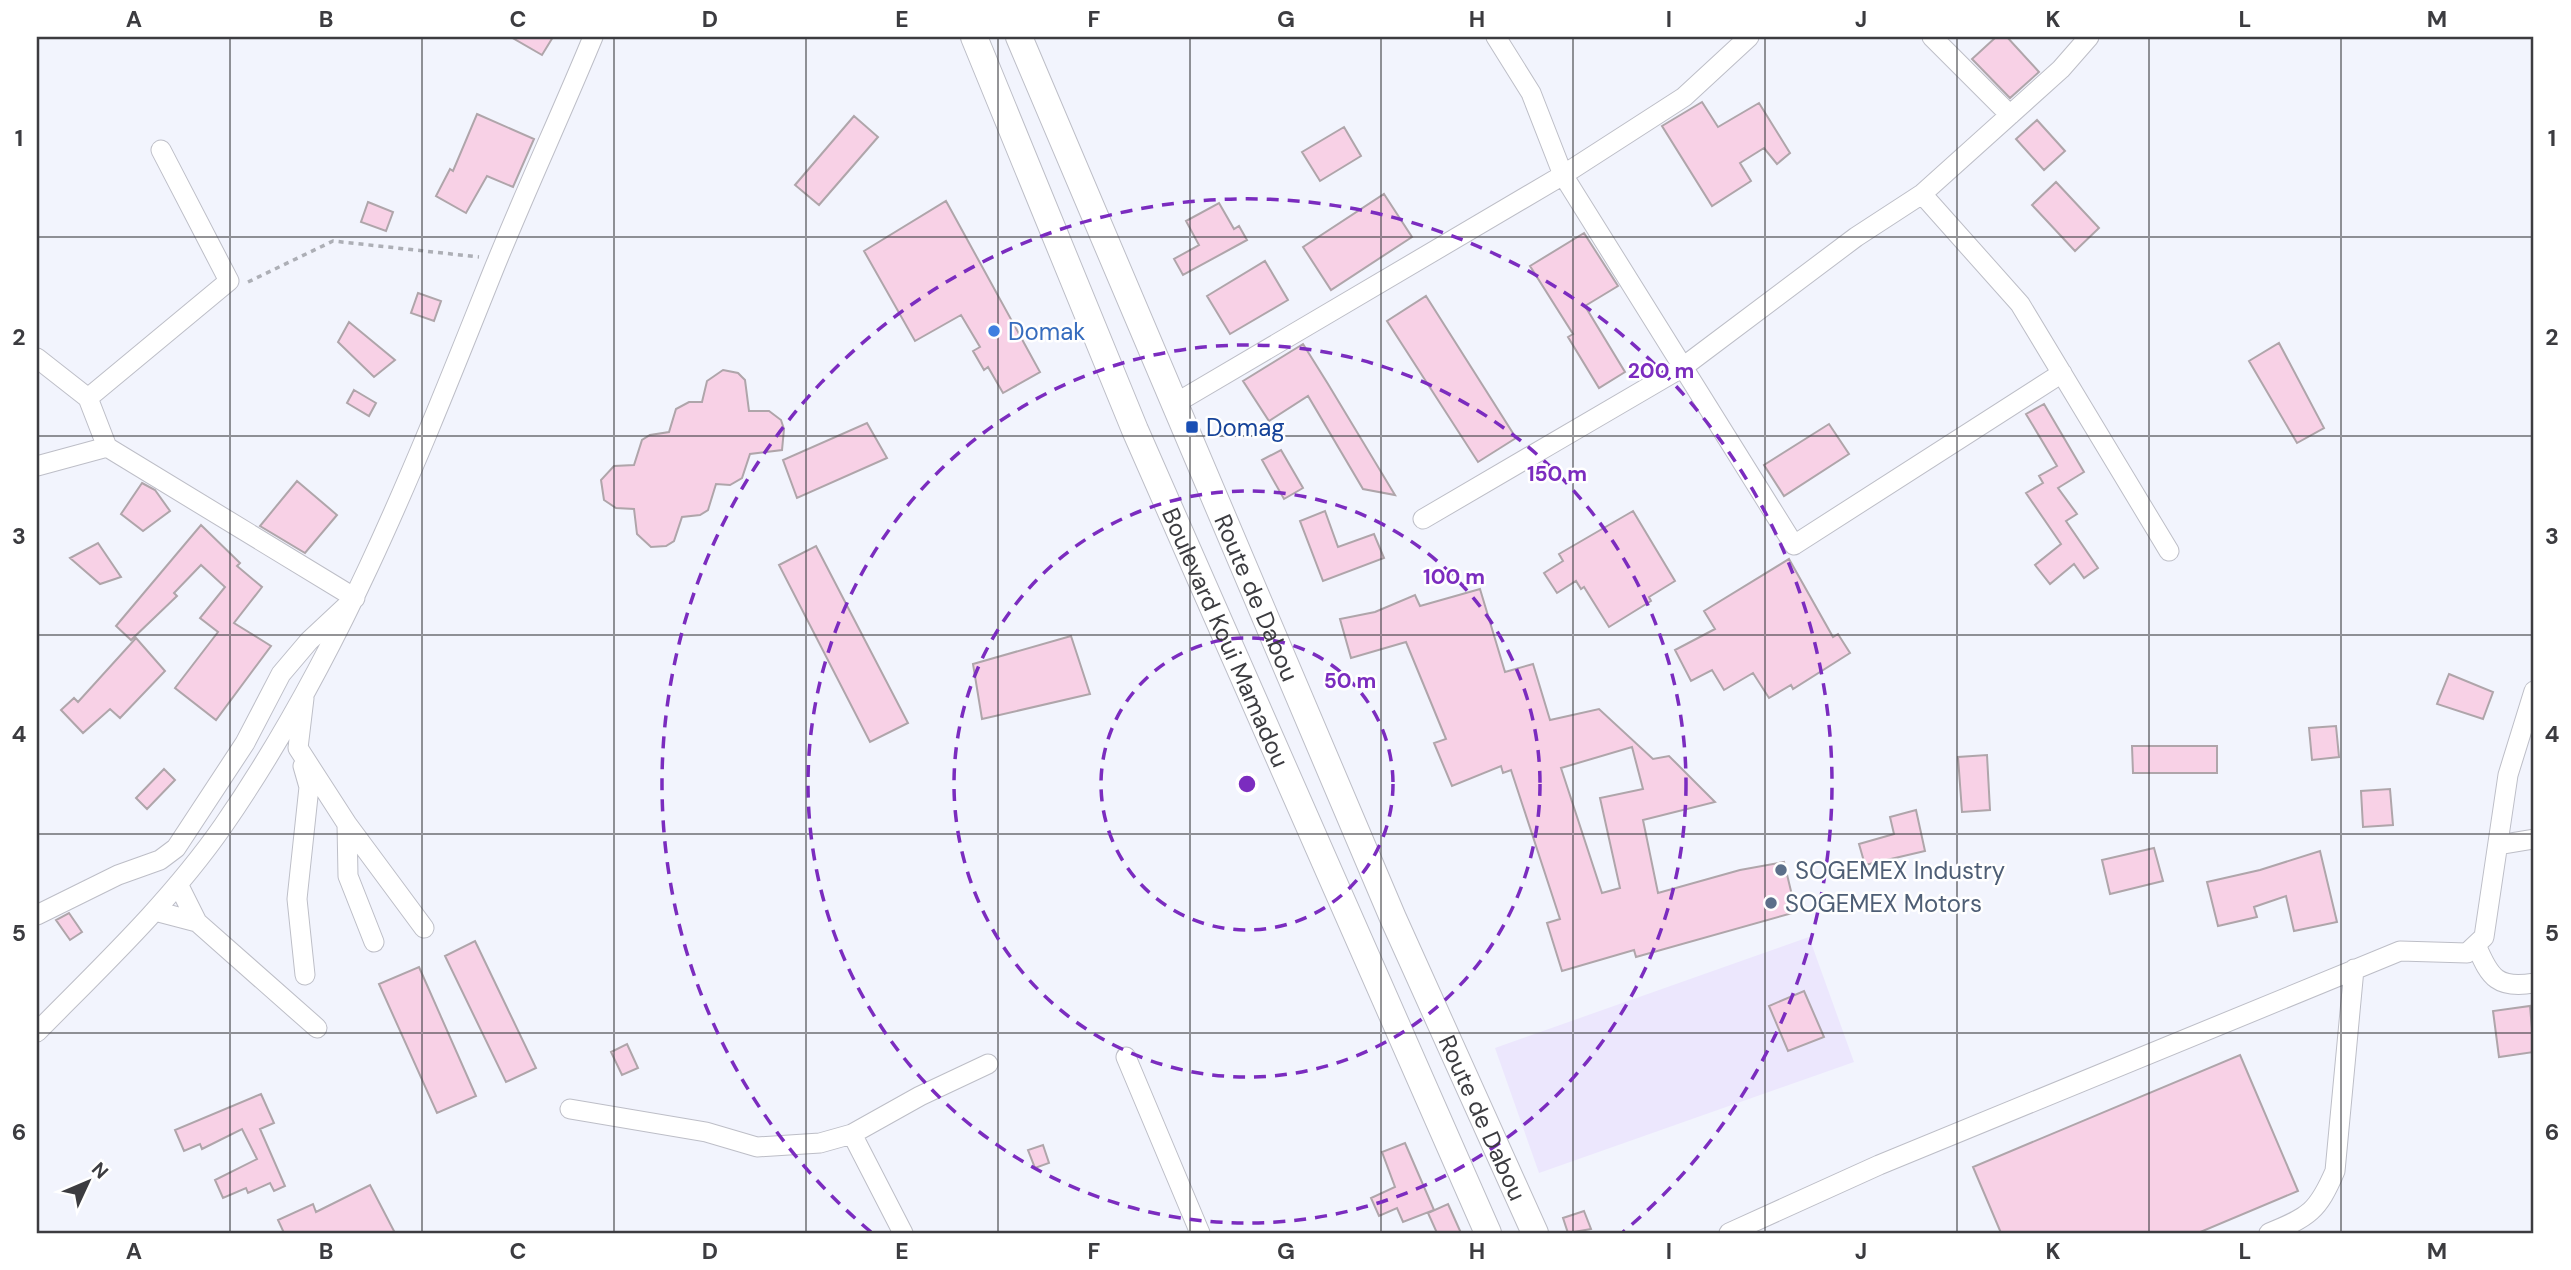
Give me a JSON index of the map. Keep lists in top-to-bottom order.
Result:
{
  "streets": {
    "main road": ["Route de Dabou", "Boulevard Koui Mamadou"]
  },
  "places": {
    "other": ["Domak", "SOGEMEX Industry", "SOGEMEX Motors"],
    "transit": ["Domag"]
  },
  "north": "top right",
  "grid": {
    "columns": [
      "A",
      "B",
      "C",
      "D",
      "E",
      "F",
      "G",
      "H",
      "I",
      "J",
      "K",
      "L",
      "M"
    ],
    "rows": [
      "1",
      "2",
      "3",
      "4",
      "5",
      "6"
    ]
  },
  "rings": [
    "200 m",
    "150 m",
    "100 m",
    "50 m"
  ]
}
